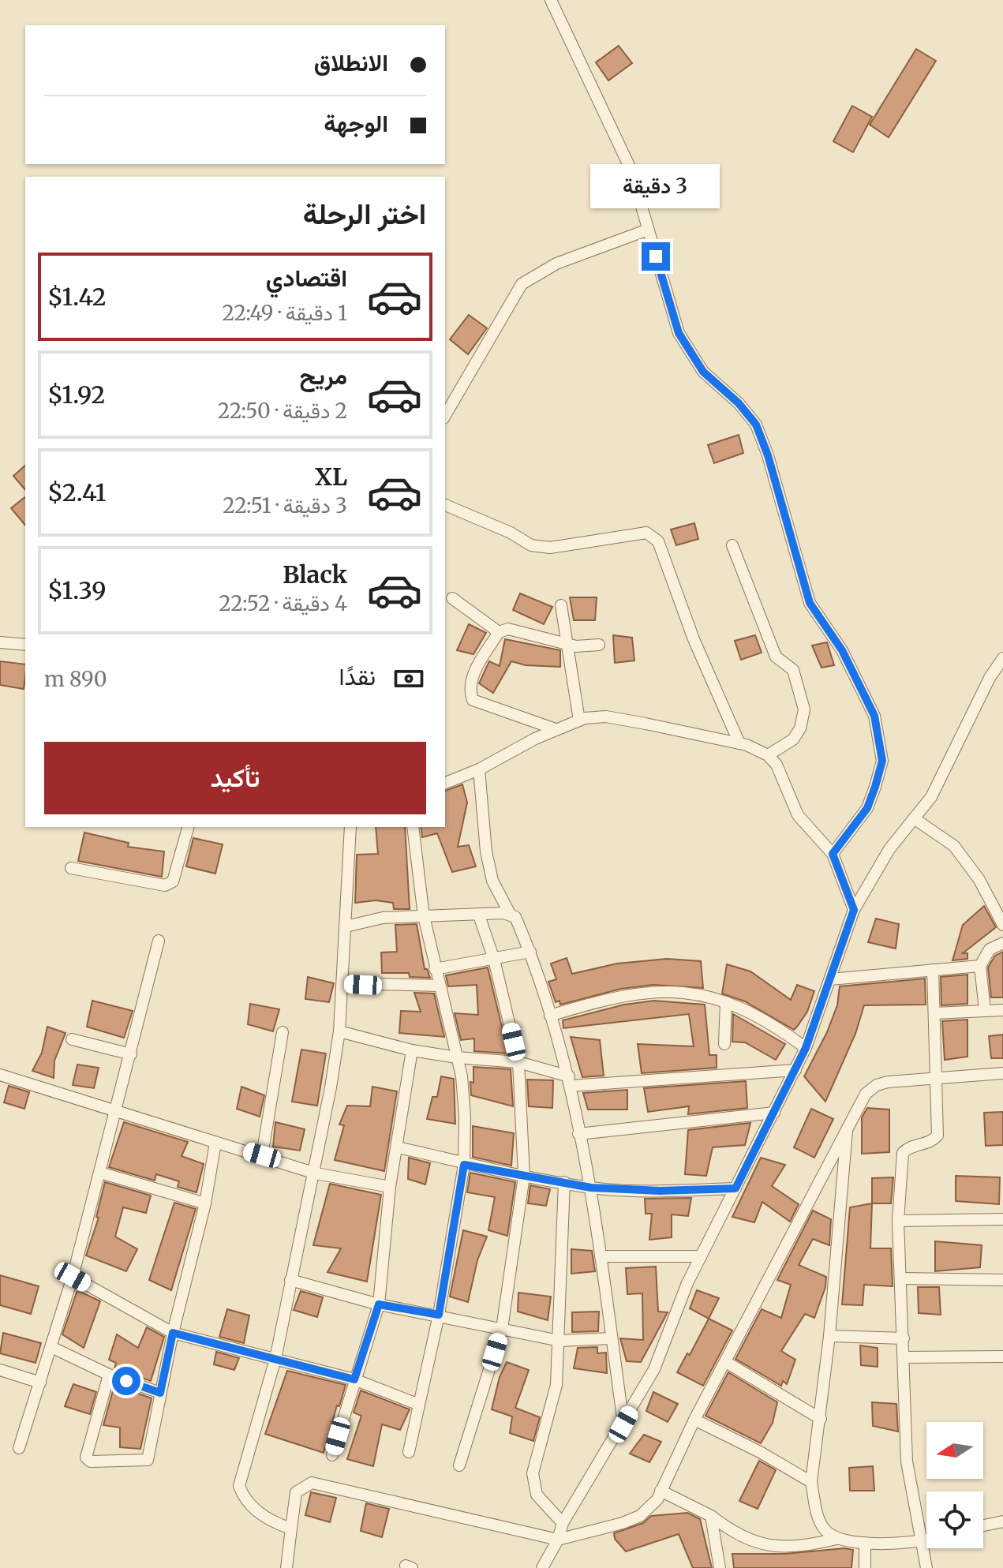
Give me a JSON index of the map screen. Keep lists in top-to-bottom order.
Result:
{
  "north": "left",
  "page": {
    "banner": ["الانطلاق", "الوجهة"],
    "bubble": "3 دقيقة",
    "heading": "اختر الرحلة",
    "list": [
      {
        "name": "اقتصادي",
        "note": "1 دقيقة · 22:49",
        "value": "$1.42"
      },
      {
        "name": "مريح",
        "note": "2 دقيقة · 22:50",
        "value": "$1.92"
      },
      {
        "name": "XL",
        "note": "3 دقيقة · 22:51",
        "value": "$2.41"
      },
      {
        "name": "Black",
        "note": "4 دقيقة · 22:52",
        "value": "$1.39"
      }
    ],
    "pay": ["نقدًا", "890 m"],
    "buttons": "تأكيد"
  }
}
